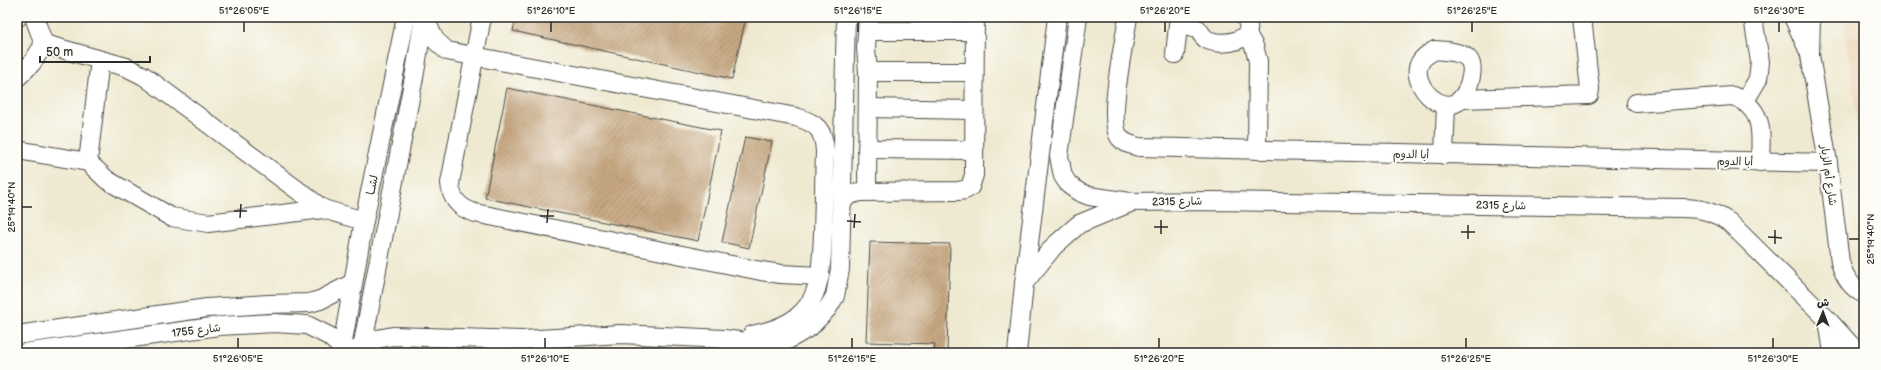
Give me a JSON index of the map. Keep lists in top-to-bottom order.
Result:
{
  "streets": {
    "street": [
      "أبا الدوم",
      "شارع أم الزبار",
      "لشــا",
      "شارع 2315",
      "شارع 1755"
    ]
  },
  "crossings": [
    ["أبا الدوم", "شارع أم الزبار"],
    ["لشــا", "شارع 1755"]
  ],
  "scale_bar": "50 m",
  "north": "top",
  "coordinates": [
    "51°26'05\"E",
    "51°26'10\"E",
    "51°26'15\"E",
    "51°26'20\"E",
    "51°26'25\"E",
    "51°26'30\"E",
    "25°19'40\"N"
  ]
}
